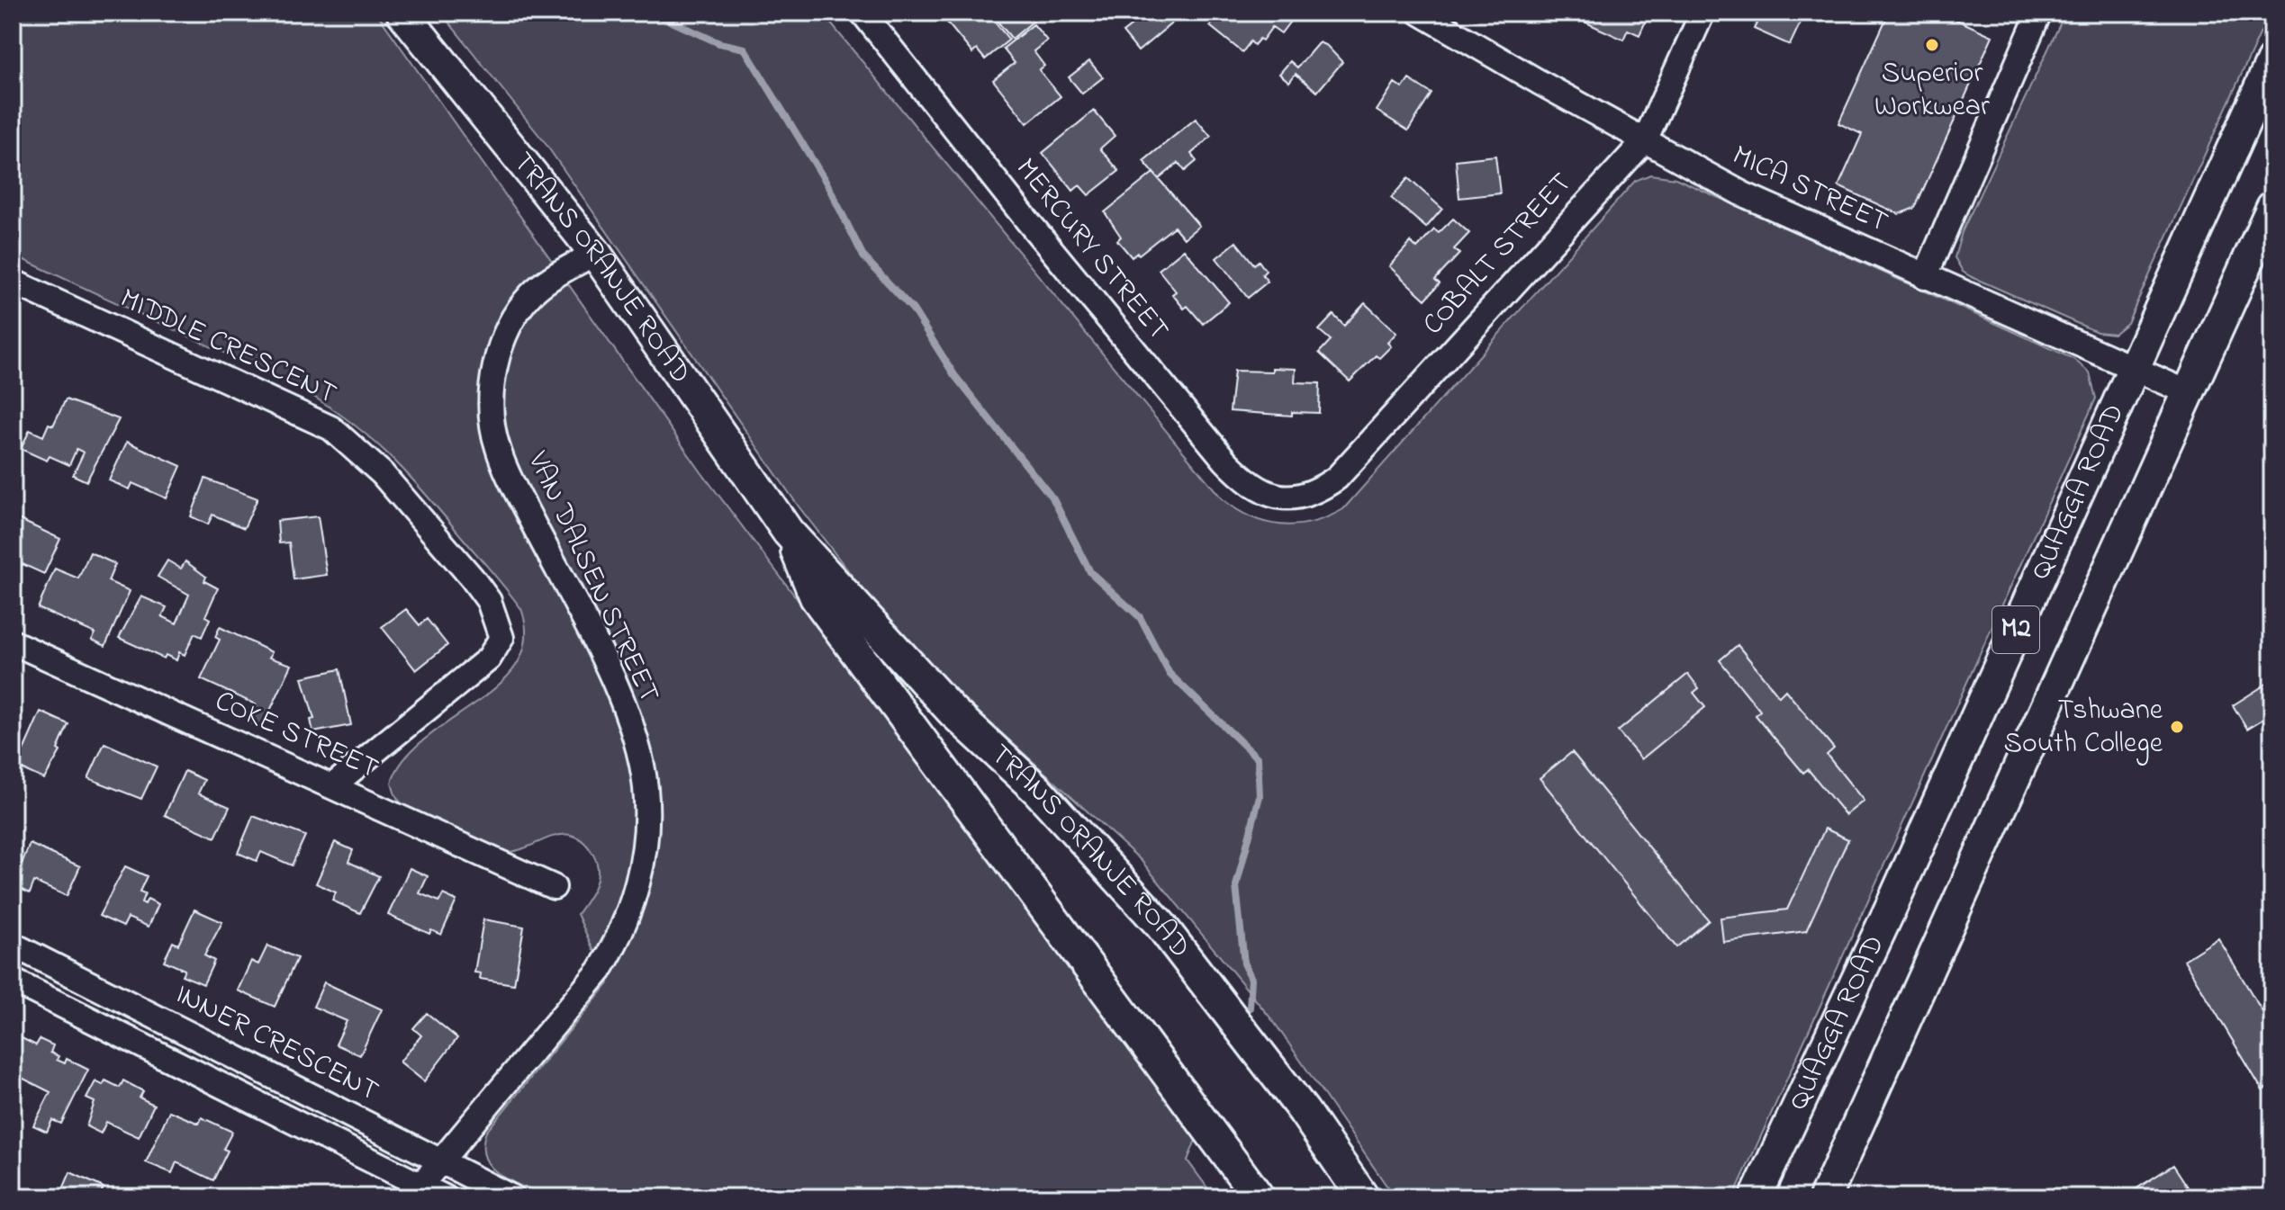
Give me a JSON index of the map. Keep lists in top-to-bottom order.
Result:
{
  "streets": {
    "main road": ["TRANS ORANJE ROAD", "QUAGGA ROAD", "M2"],
    "street": [
      "MICA STREET",
      "MERCURY STREET",
      "COBALT STREET",
      "MIDDLE CRESCENT",
      "VAN DALSEN STREET",
      "COKE STREET",
      "INNER CRESCENT"
    ]
  },
  "crossings": [
    ["MICA STREET", "COBALT STREET"],
    ["MICA STREET", "QUAGGA ROAD"],
    ["MERCURY STREET", "COBALT STREET"],
    ["TRANS ORANJE ROAD", "VAN DALSEN STREET"],
    ["MIDDLE CRESCENT", "COKE STREET"],
    ["VAN DALSEN STREET", "INNER CRESCENT"]
  ],
  "places": ["Superior Workwear", "Tshwane South College"]
}
